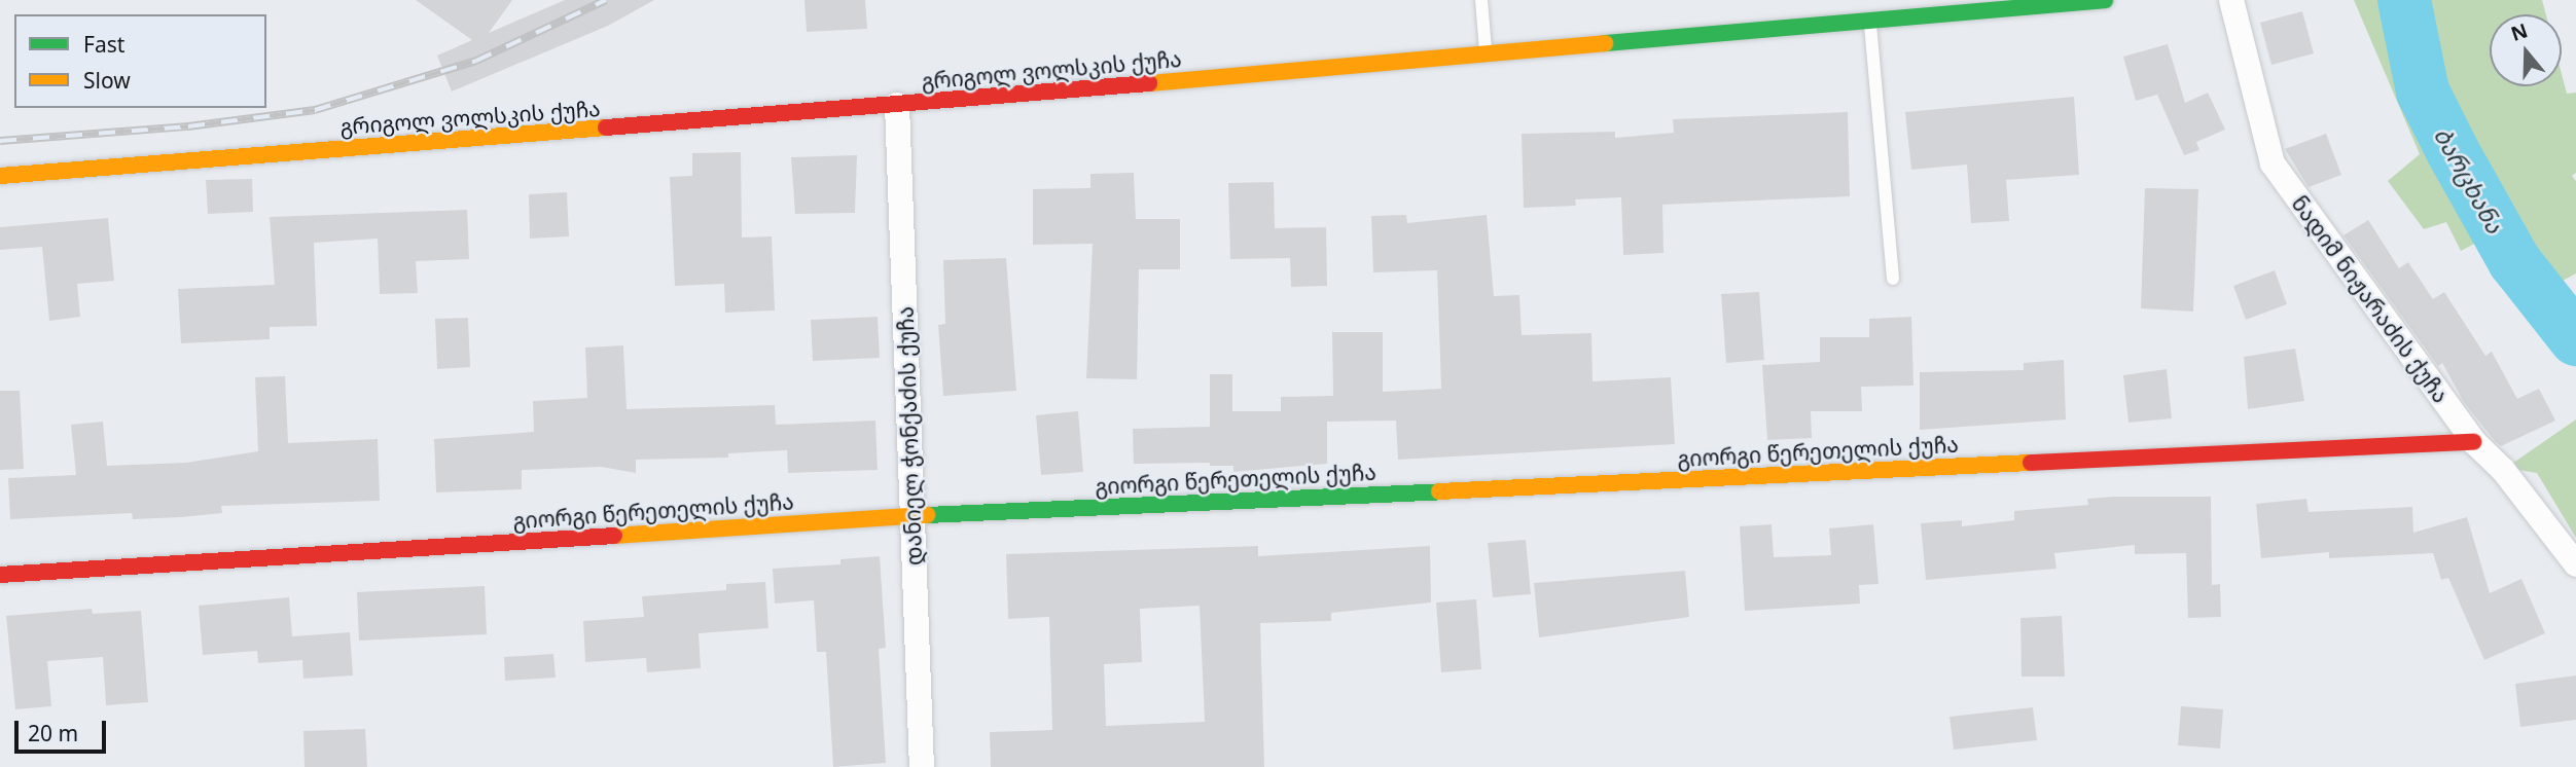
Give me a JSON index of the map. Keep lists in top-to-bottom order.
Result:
{
  "streets": {
    "street": [
      "გრიგოლ ვოლსკის ქუჩა",
      "ნადიმ ნიჟარაძის ქუჩა",
      "დანიელ ჭონქაძის ქუჩა",
      "გიორგი წერეთელის ქუჩა"
    ]
  },
  "crossings": [
    ["გრიგოლ ვოლსკის ქუჩა", "დანიელ ჭონქაძის ქუჩა"],
    ["ნადიმ ნიჟარაძის ქუჩა", "გიორგი წერეთელის ქუჩა"],
    ["დანიელ ჭონქაძის ქუჩა", "გიორგი წერეთელის ქუჩა"]
  ],
  "water": ["ბარცხანა"],
  "legend": ["Fast", "Slow"],
  "scale_bar": "20 m",
  "north": "top"
}
